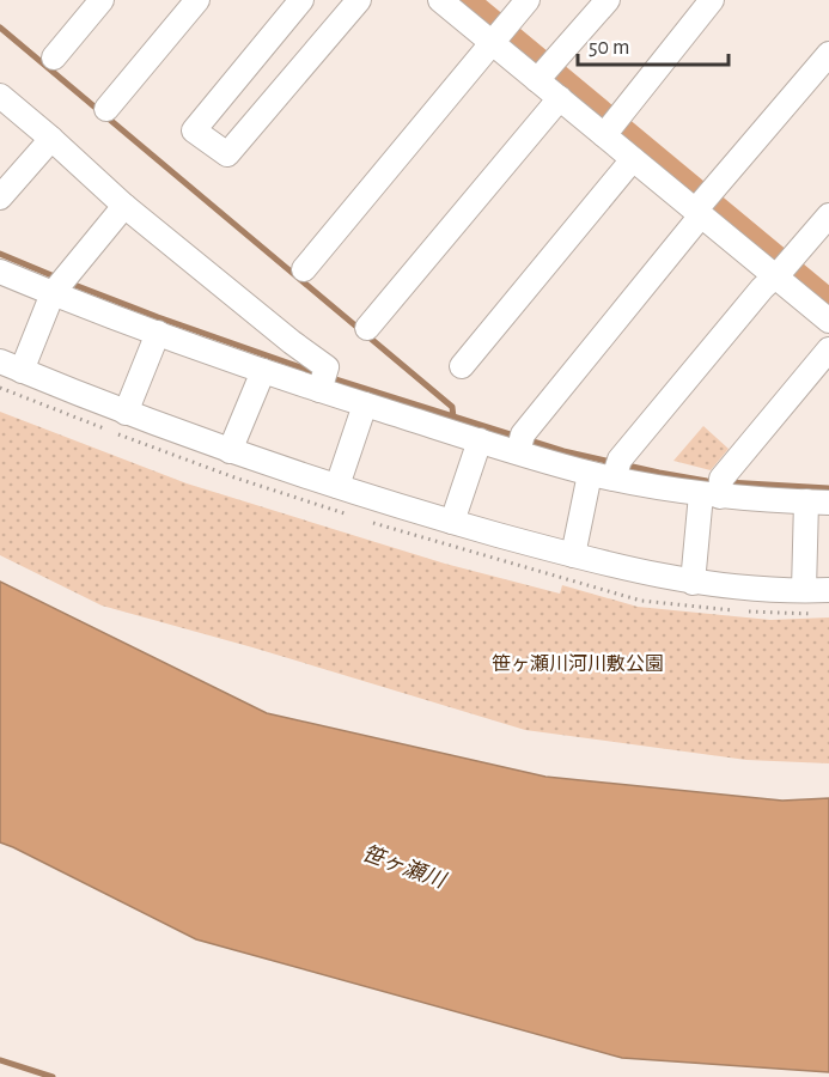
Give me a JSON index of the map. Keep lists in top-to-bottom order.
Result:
{
  "water": ["笹ヶ瀬川"],
  "parks": ["笹ヶ瀬川河川敷公園"],
  "scale_bar": "50 m"
}
